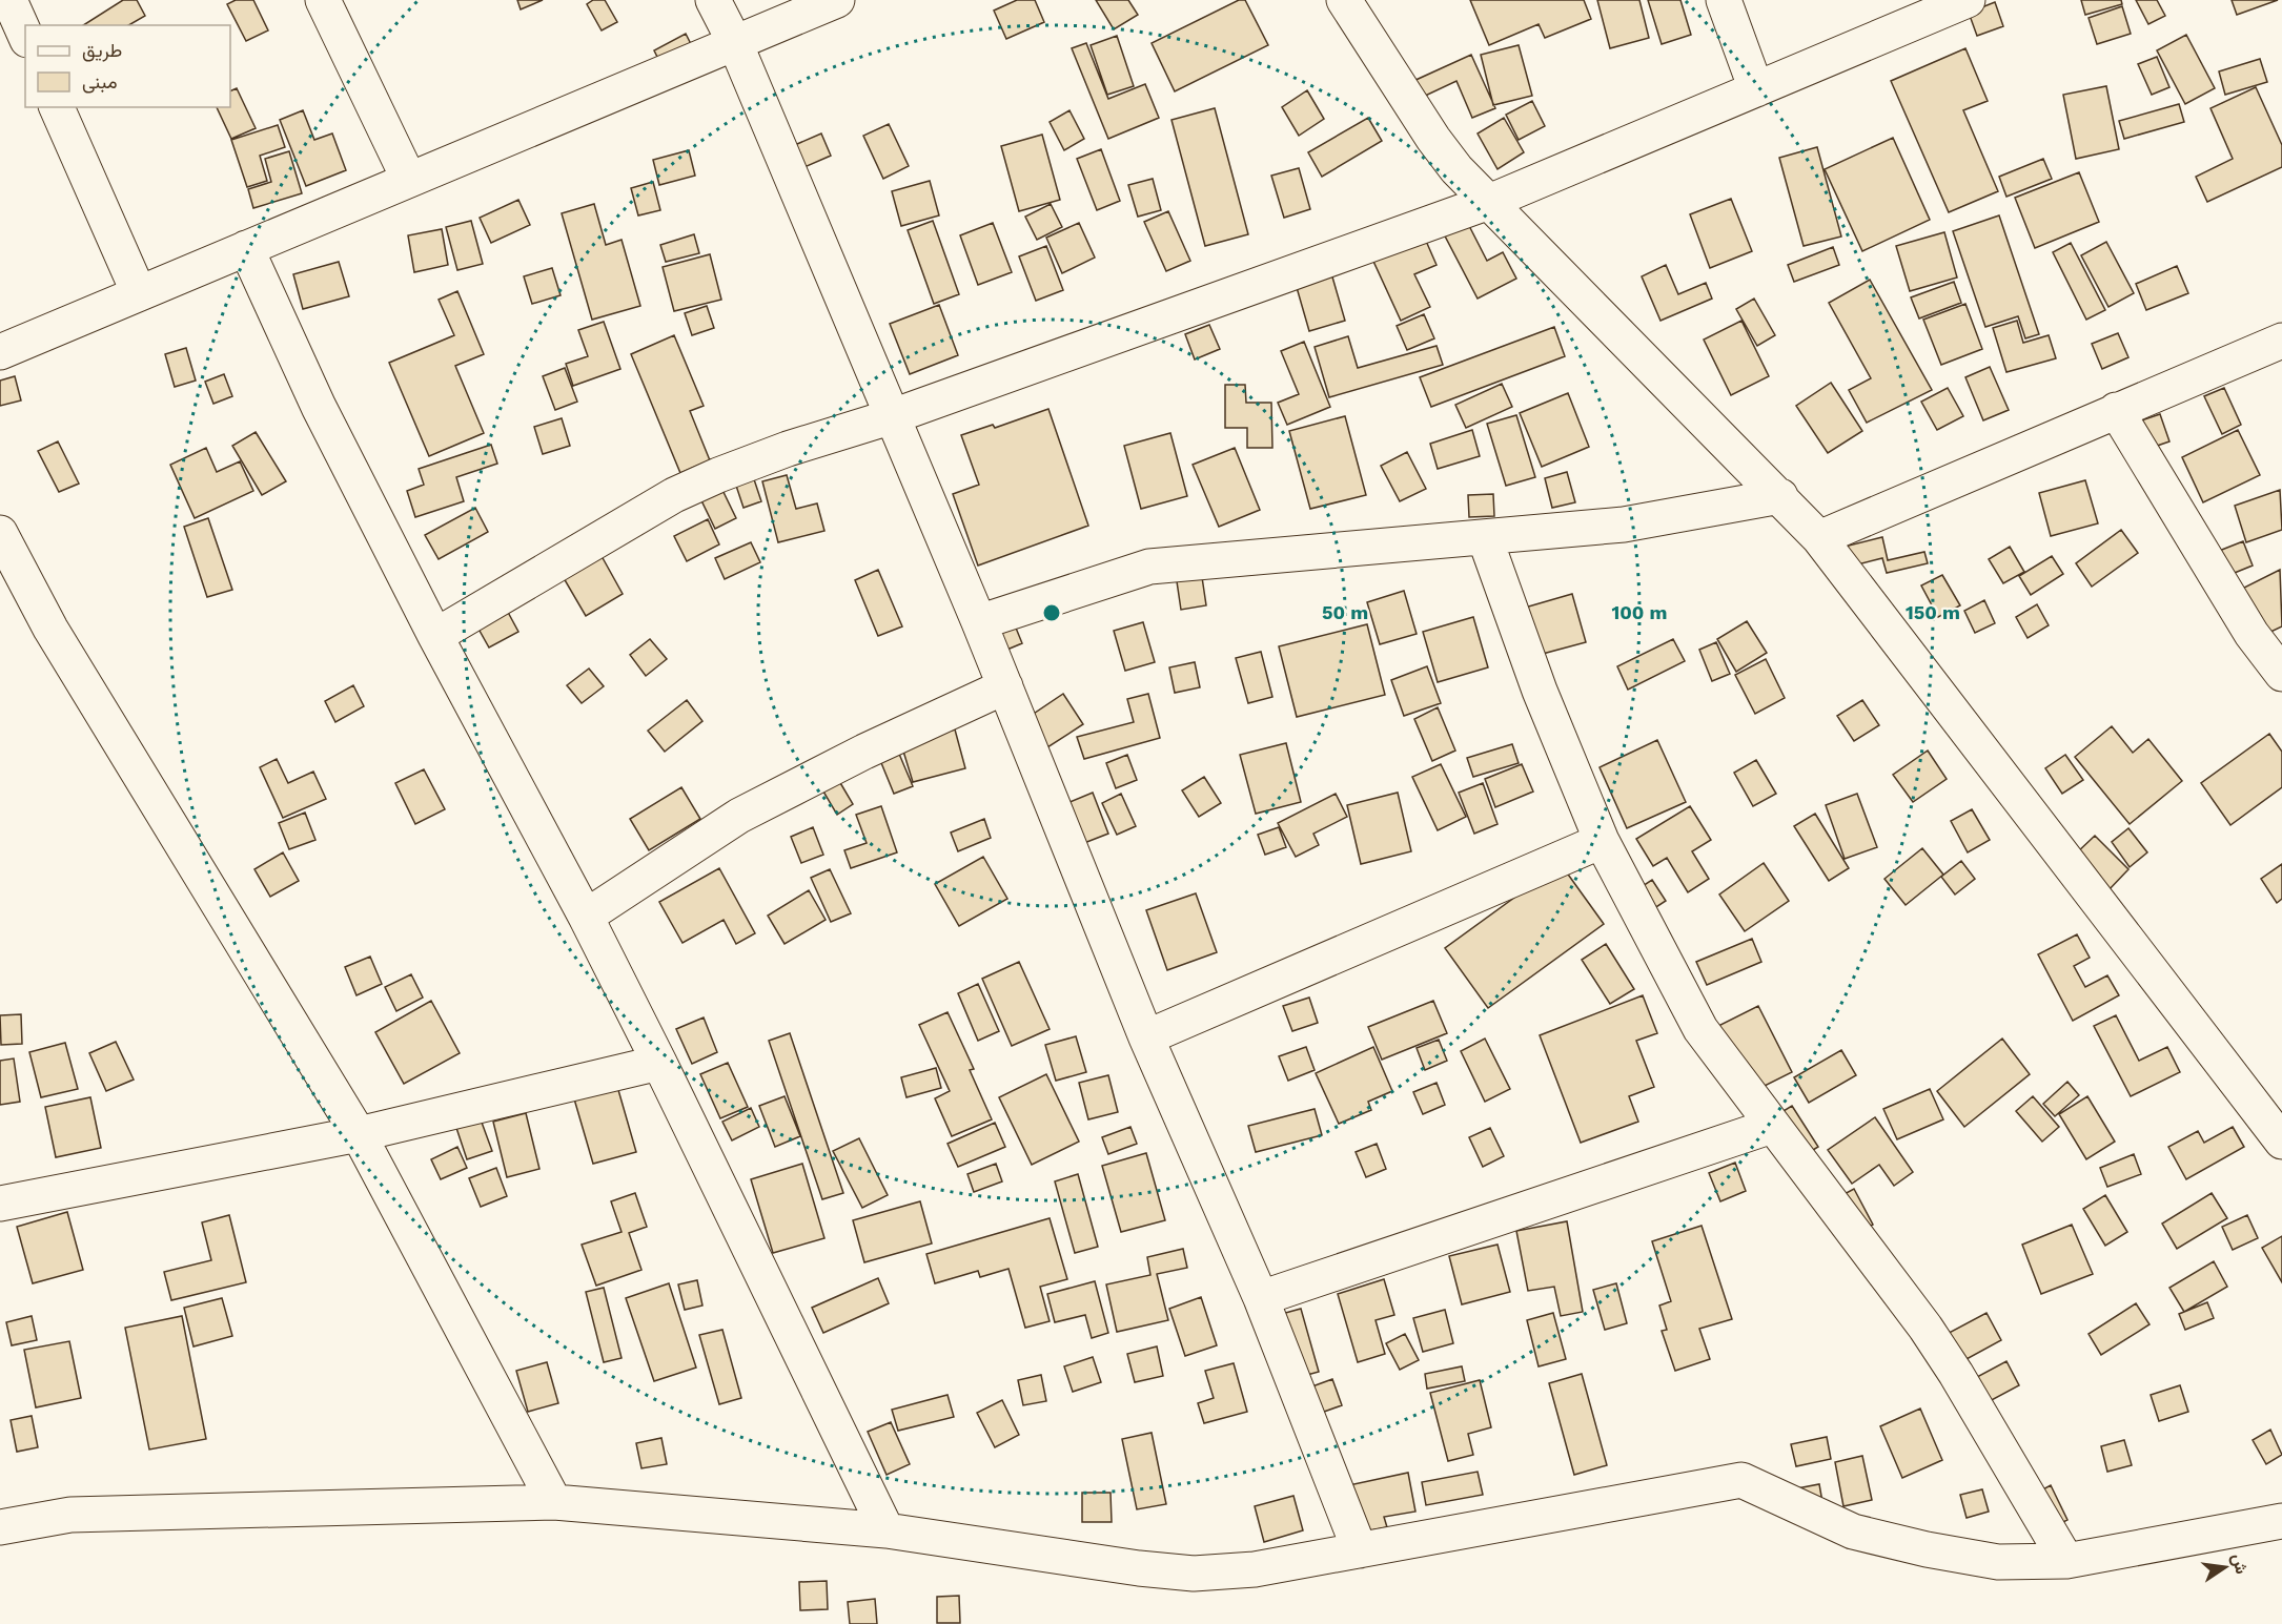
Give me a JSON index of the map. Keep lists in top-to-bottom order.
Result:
{
  "legend": ["طريق", "مبنى"],
  "north": "right",
  "rings": ["50 m", "100 m", "150 m"]
}
